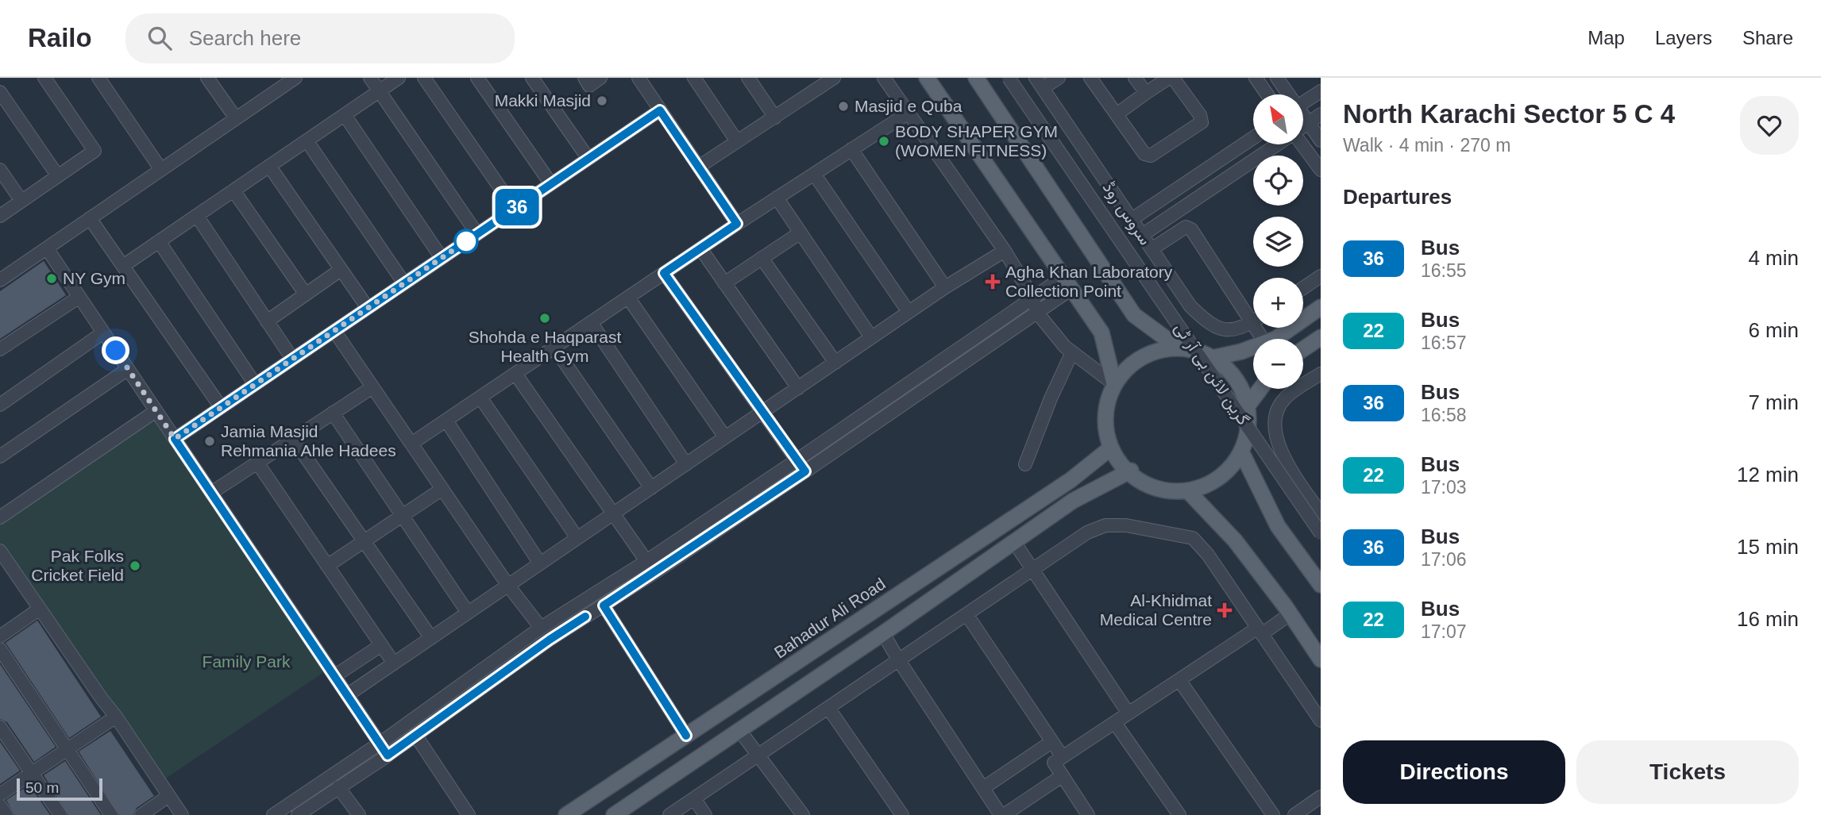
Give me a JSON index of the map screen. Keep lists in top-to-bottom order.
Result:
{
  "streets": {
    "main road": ["Bahadur Ali Road"],
    "street": ["سروس روڈ", "گرین لائن بی آر ٹی"]
  },
  "parks": ["Family Park"],
  "places": {
    "other": [
      "Makki Masjid",
      "Masjid e Quba",
      "BODY SHAPER GYM (WOMEN FITNESS)",
      "NY Gym",
      "Shohda e Haqparast Health Gym",
      "Jamia Masjid Rehmania Ahle Hadees",
      "Pak Folks Cricket Field"
    ],
    "health": ["Agha Khan Laboratory Collection Point", "Al-Khidmat Medical Centre"]
  },
  "lines": ["bus line 36"],
  "scale_bar": "50 m",
  "north": "top left",
  "page": {
    "header": "Railo",
    "search": "Search here",
    "nav": ["Map", "Layers", "Share"],
    "on_map": "36",
    "heading": [
      ["North Karachi Sector 5 C 4", "Walk · 4 min · 270 m"],
      "Departures"
    ],
    "map_buttons": ["+", "−"],
    "list": [
      {
        "mark": "36",
        "name": "Bus",
        "note": "16:55",
        "value": "4 min"
      },
      {
        "mark": "22",
        "name": "Bus",
        "note": "16:57",
        "value": "6 min"
      },
      {
        "mark": "36",
        "name": "Bus",
        "note": "16:58",
        "value": "7 min"
      },
      {
        "mark": "22",
        "name": "Bus",
        "note": "17:03",
        "value": "12 min"
      },
      {
        "mark": "36",
        "name": "Bus",
        "note": "17:06",
        "value": "15 min"
      },
      {
        "mark": "22",
        "name": "Bus",
        "note": "17:07",
        "value": "16 min"
      }
    ],
    "buttons": ["Directions", "Tickets"],
    "scale": "50 m"
  }
}
